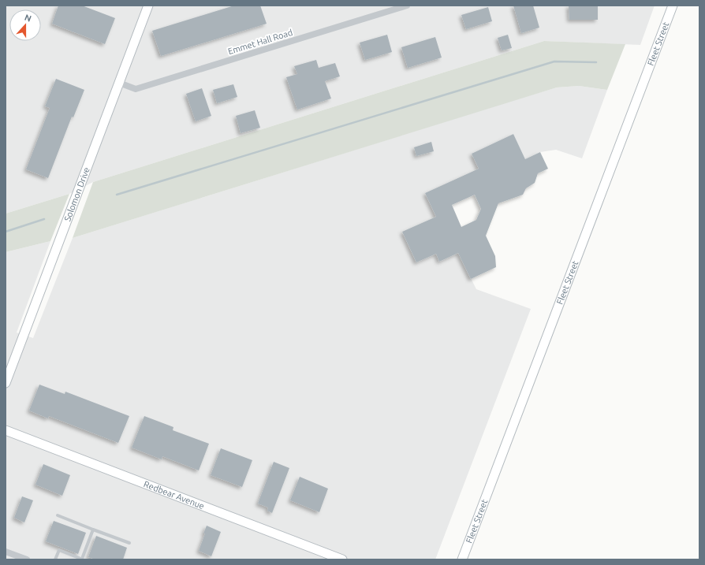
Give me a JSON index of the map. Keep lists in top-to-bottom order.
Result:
{
  "streets": {
    "street": [
      "Emmet Hall Road",
      "Fleet Street",
      "Solomon Drive",
      "Redbear Avenue"
    ]
  },
  "crossings": [
    ["Emmet Hall Road", "Solomon Drive"]
  ],
  "north": "top"
}
